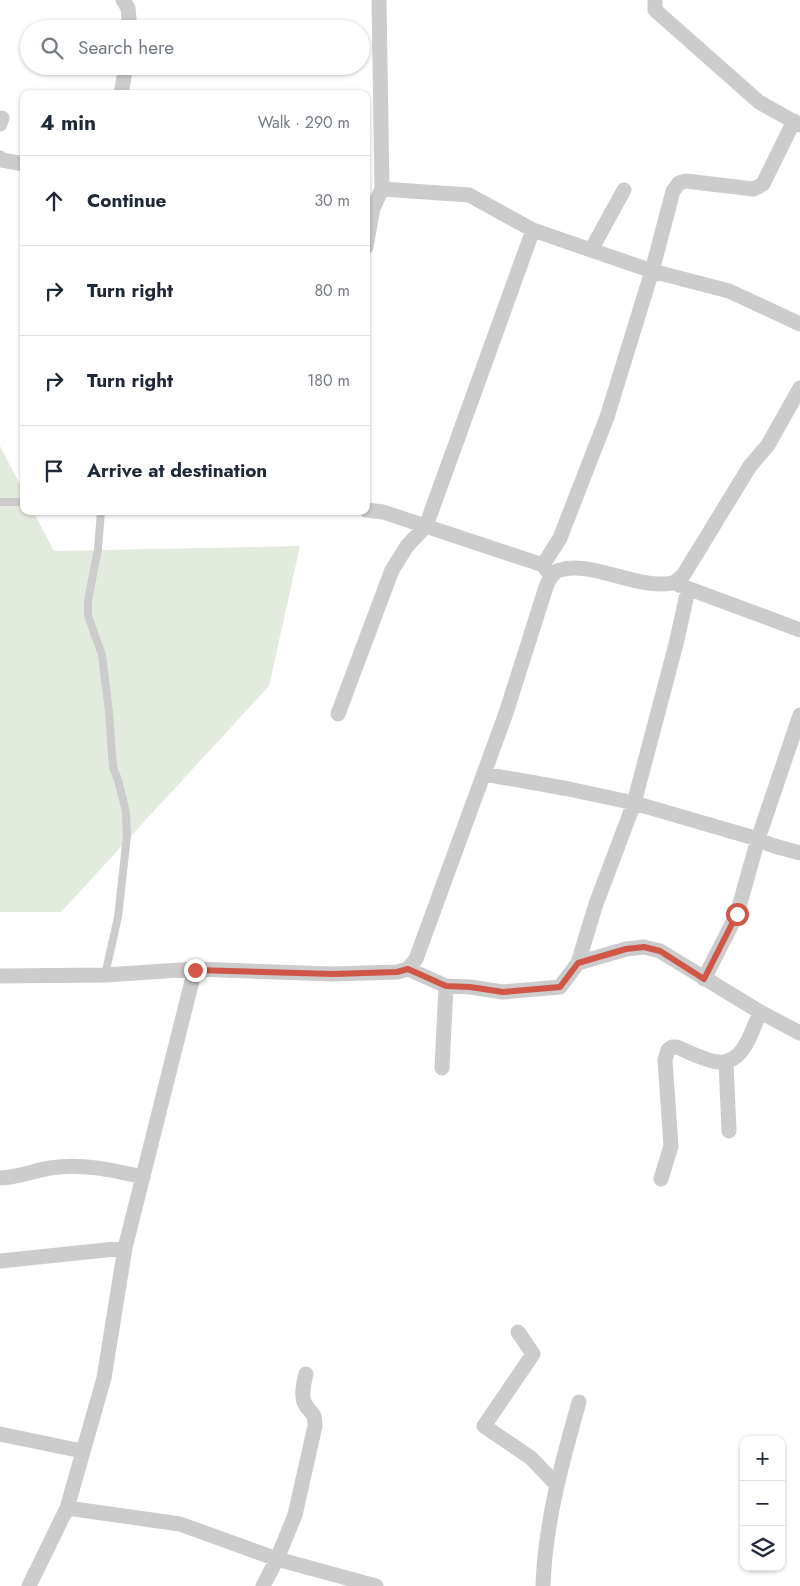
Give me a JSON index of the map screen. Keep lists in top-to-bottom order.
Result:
{
  "page": {
    "search": "Search here",
    "heading": ["4 min", "Walk · 290 m"],
    "list": [
      ["Continue", "30 m"],
      ["Turn right", "80 m"],
      ["Turn right", "180 m"],
      "Arrive at destination"
    ],
    "map_buttons": ["+", "−"]
  }
}
